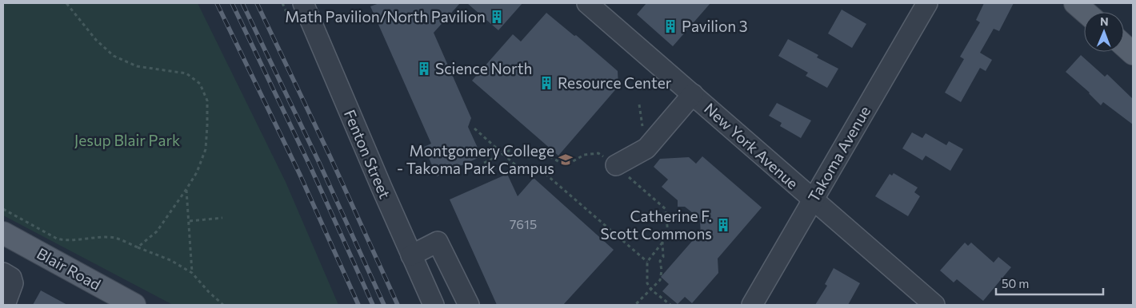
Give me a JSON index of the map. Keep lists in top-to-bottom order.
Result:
{
  "streets": {
    "main road": ["Blair Road"],
    "street": ["New York Avenue", "Fenton Street", "Takoma Avenue"]
  },
  "crossings": [
    ["New York Avenue", "Takoma Avenue"]
  ],
  "parks": ["Jesup Blair Park"],
  "places": {
    "building": [
      "Math Pavilion/North Pavilion",
      "Pavilion 3",
      "Science North",
      "Resource Center",
      "Catherine F. Scott Commons"
    ],
    "school or university": ["Montgomery College - Takoma Park Campus"]
  },
  "house_numbers": ["7615"],
  "scale_bar": "50 m",
  "north": "top"
}
